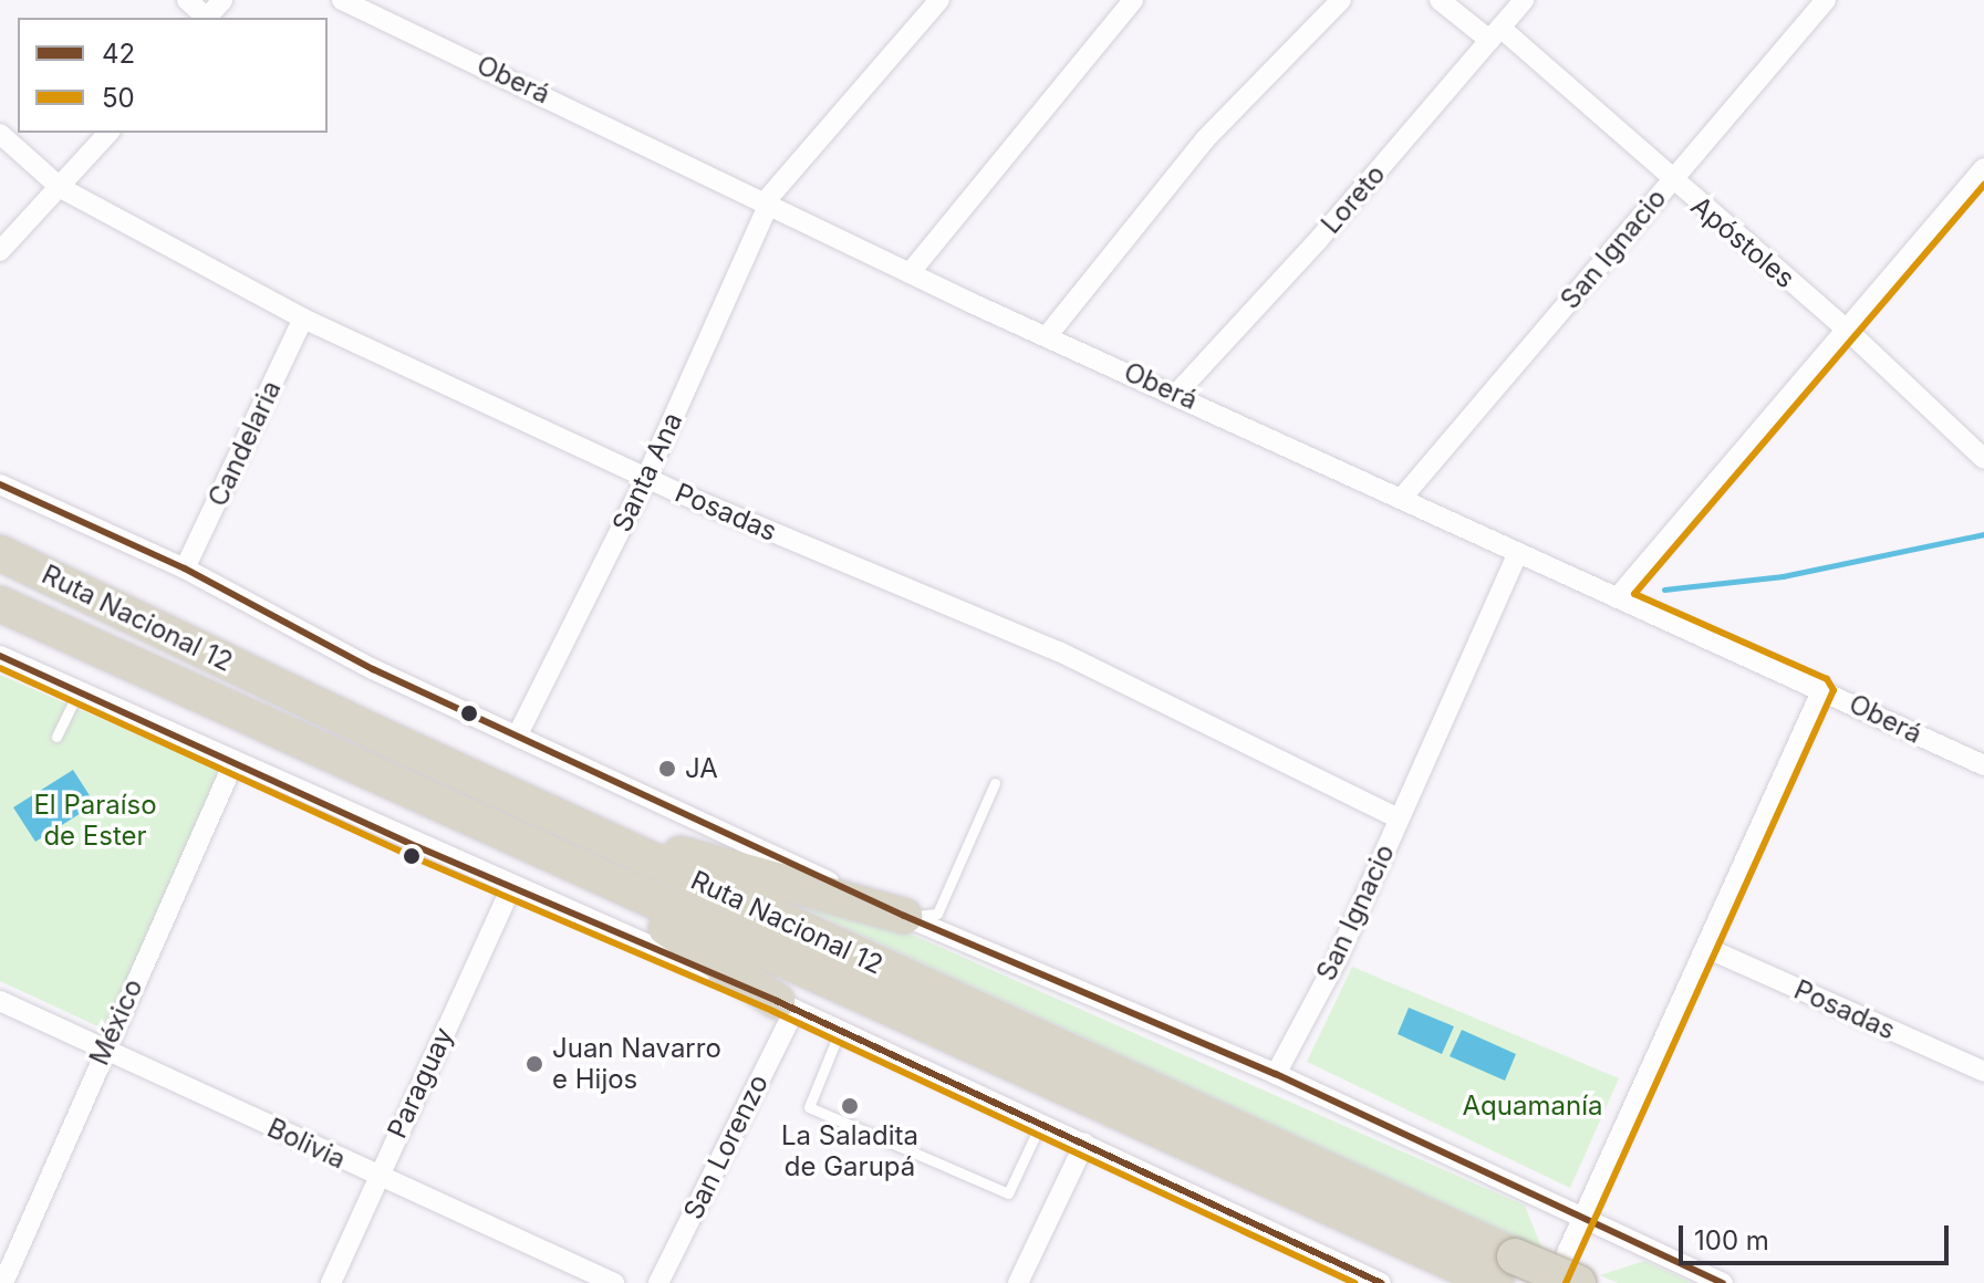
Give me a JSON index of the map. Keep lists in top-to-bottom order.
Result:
{
  "streets": {
    "highway": ["Ruta Nacional 12"],
    "street": [
      "Oberá",
      "Loreto",
      "Apóstoles",
      "San Ignacio",
      "Candelaria",
      "Santa Ana",
      "Posadas",
      "México",
      "Paraguay",
      "Bolivia",
      "San Lorenzo"
    ]
  },
  "crossings": [
    ["Oberá", "Loreto"],
    ["Oberá", "San Ignacio"],
    ["Oberá", "Santa Ana"],
    ["Loreto", "Apóstoles"],
    ["Apóstoles", "San Ignacio"],
    ["San Ignacio", "Posadas"],
    ["Candelaria", "Posadas"],
    ["Santa Ana", "Posadas"],
    ["México", "Bolivia"],
    ["Paraguay", "Bolivia"]
  ],
  "parks": ["El Paraíso de Ester", "Aquamanía"],
  "places": ["JA", "Juan Navarro e Hijos", "La Saladita de Garupá"],
  "lines": ["transit line 50", "transit line 42"],
  "legend": ["42", "50"],
  "scale_bar": "100 m"
}
